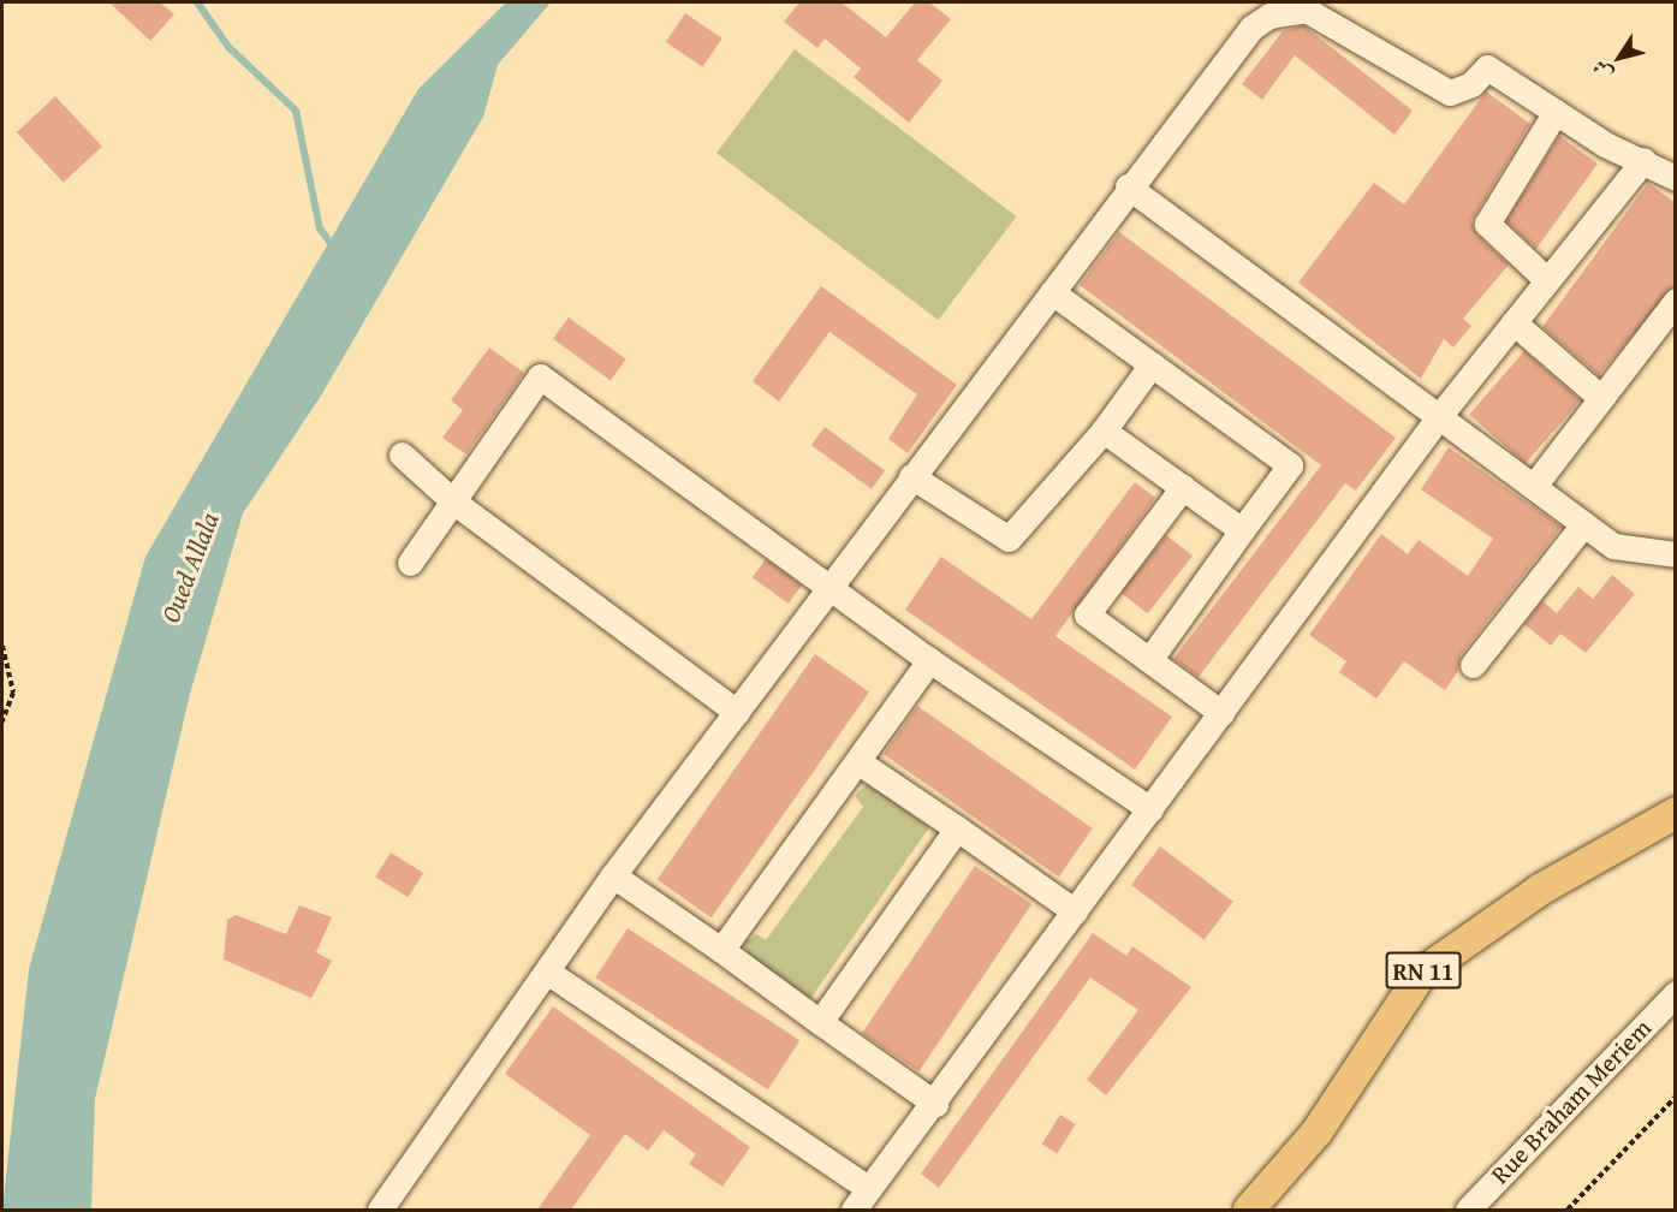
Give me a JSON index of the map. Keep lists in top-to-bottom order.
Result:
{
  "streets": {
    "main road": ["RN 11"],
    "street": ["Rue Braham Meriem"]
  },
  "water": ["Oued Allala"],
  "north": "bottom left"
}
